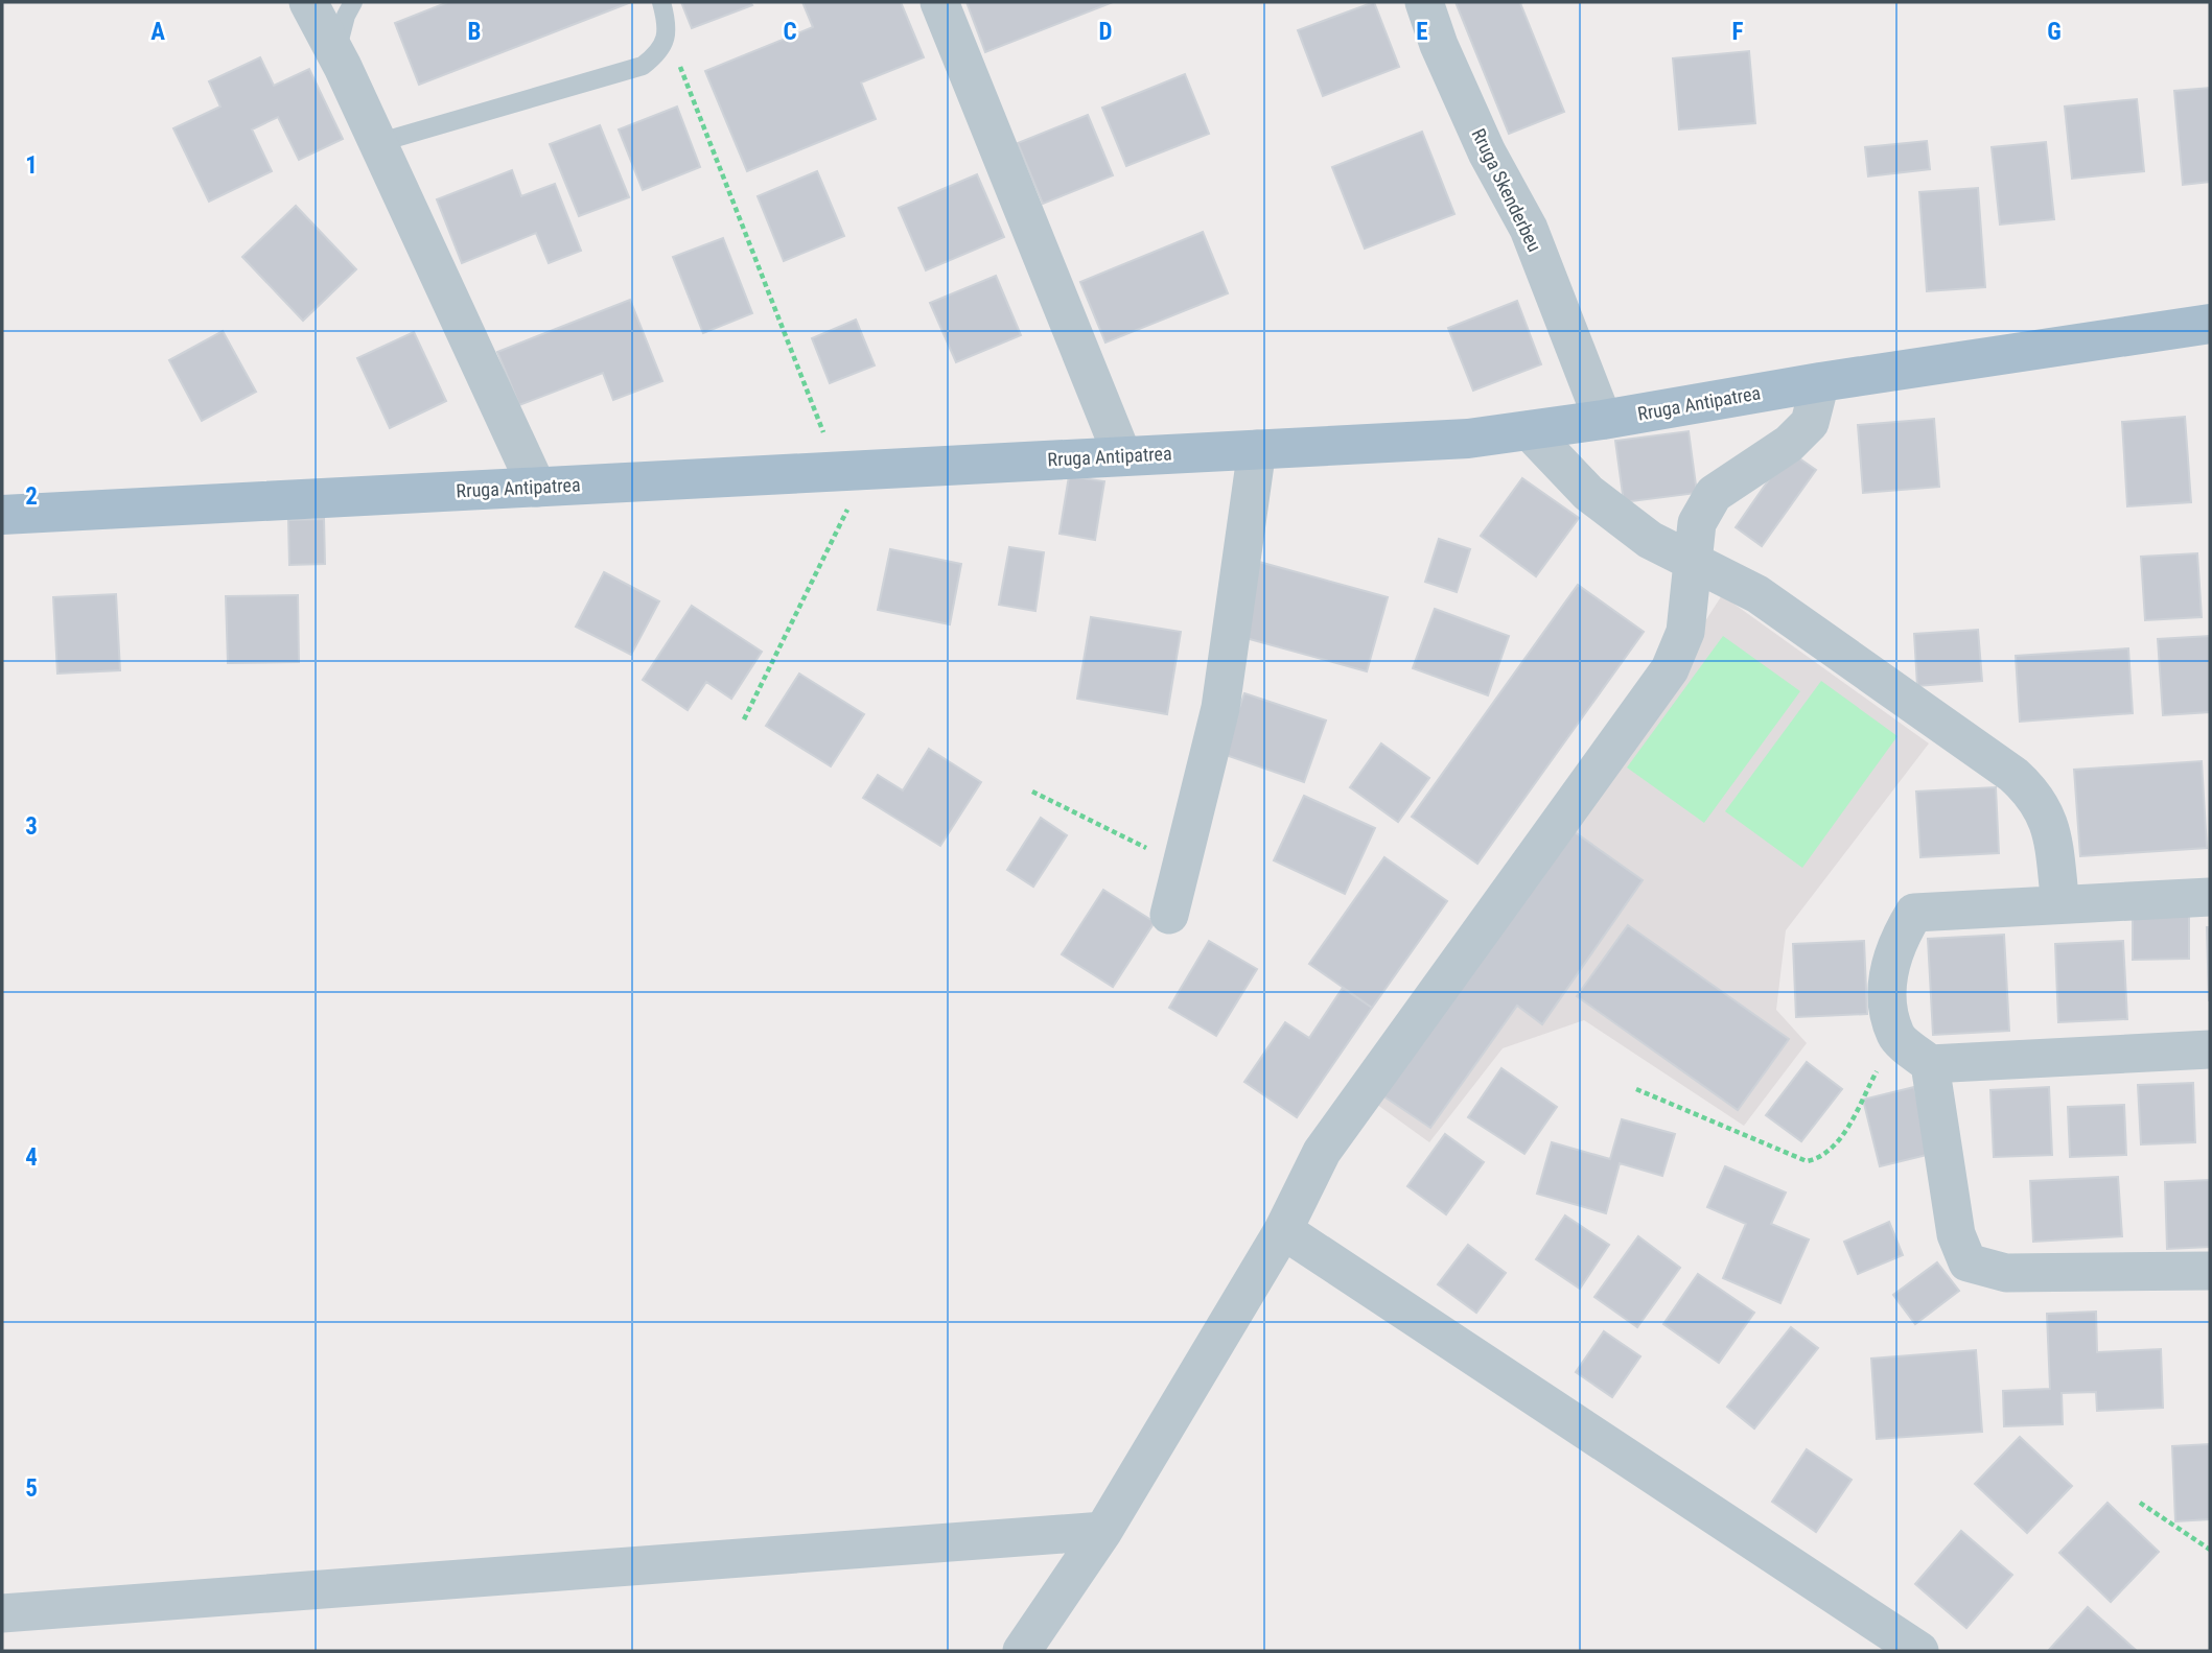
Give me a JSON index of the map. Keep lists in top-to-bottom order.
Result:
{
  "streets": {
    "main road": ["Rruga Antipatrea"],
    "street": ["Rruga Skenderbeu"]
  },
  "crossings": [
    ["Rruga Skenderbeu", "Rruga Antipatrea"]
  ],
  "grid": {
    "columns": [
      "A",
      "B",
      "C",
      "D",
      "E",
      "F",
      "G"
    ],
    "rows": [
      "1",
      "2",
      "3",
      "4",
      "5"
    ]
  }
}
